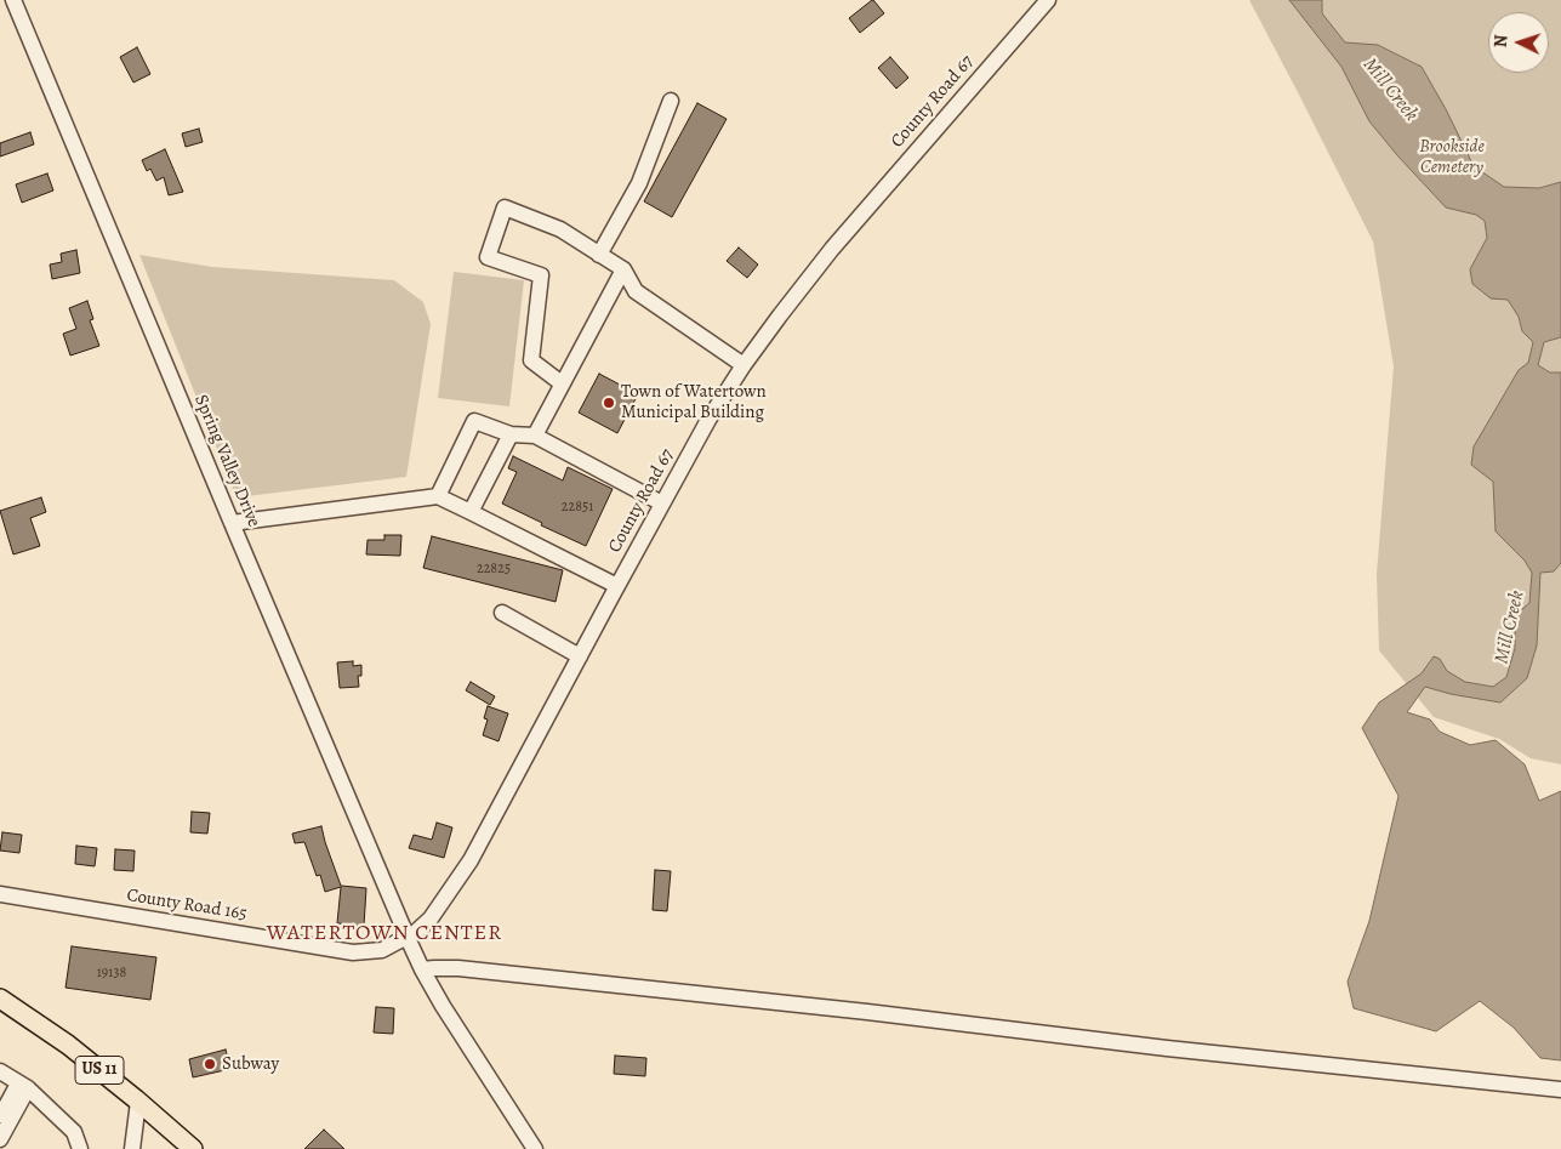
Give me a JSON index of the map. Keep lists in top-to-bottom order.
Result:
{
  "streets": {
    "main road": ["US 11"],
    "street": ["County Road 67", "Spring Valley Drive", "County Road 165"]
  },
  "crossings": [
    ["County Road 67", "Spring Valley Drive"],
    ["County Road 67", "County Road 165"],
    ["Spring Valley Drive", "County Road 165"]
  ],
  "districts": ["WATERTOWN CENTER"],
  "water": ["Mill Creek"],
  "parks": ["Brookside Cemetery"],
  "places": ["Town of Watertown Municipal Building", "Subway"],
  "house_numbers": ["22851", "22825", "19138"],
  "north": "left"
}
